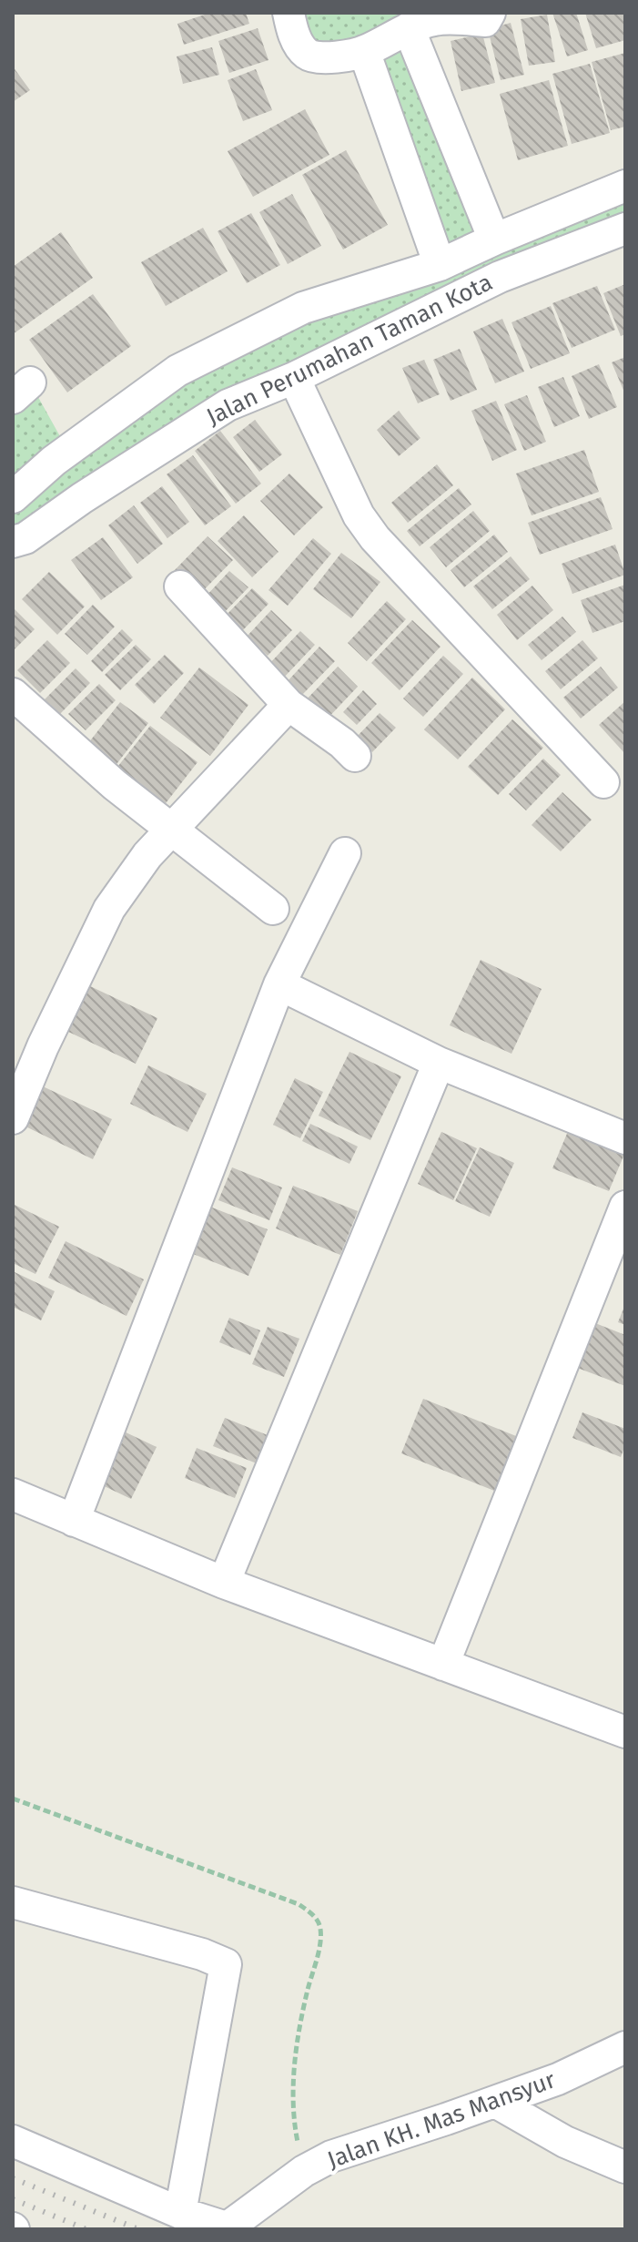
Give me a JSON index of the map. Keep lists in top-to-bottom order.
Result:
{
  "streets": {
    "street": ["Jalan Perumahan Taman Kota", "Jalan KH. Mas Mansyur"]
  }
}
